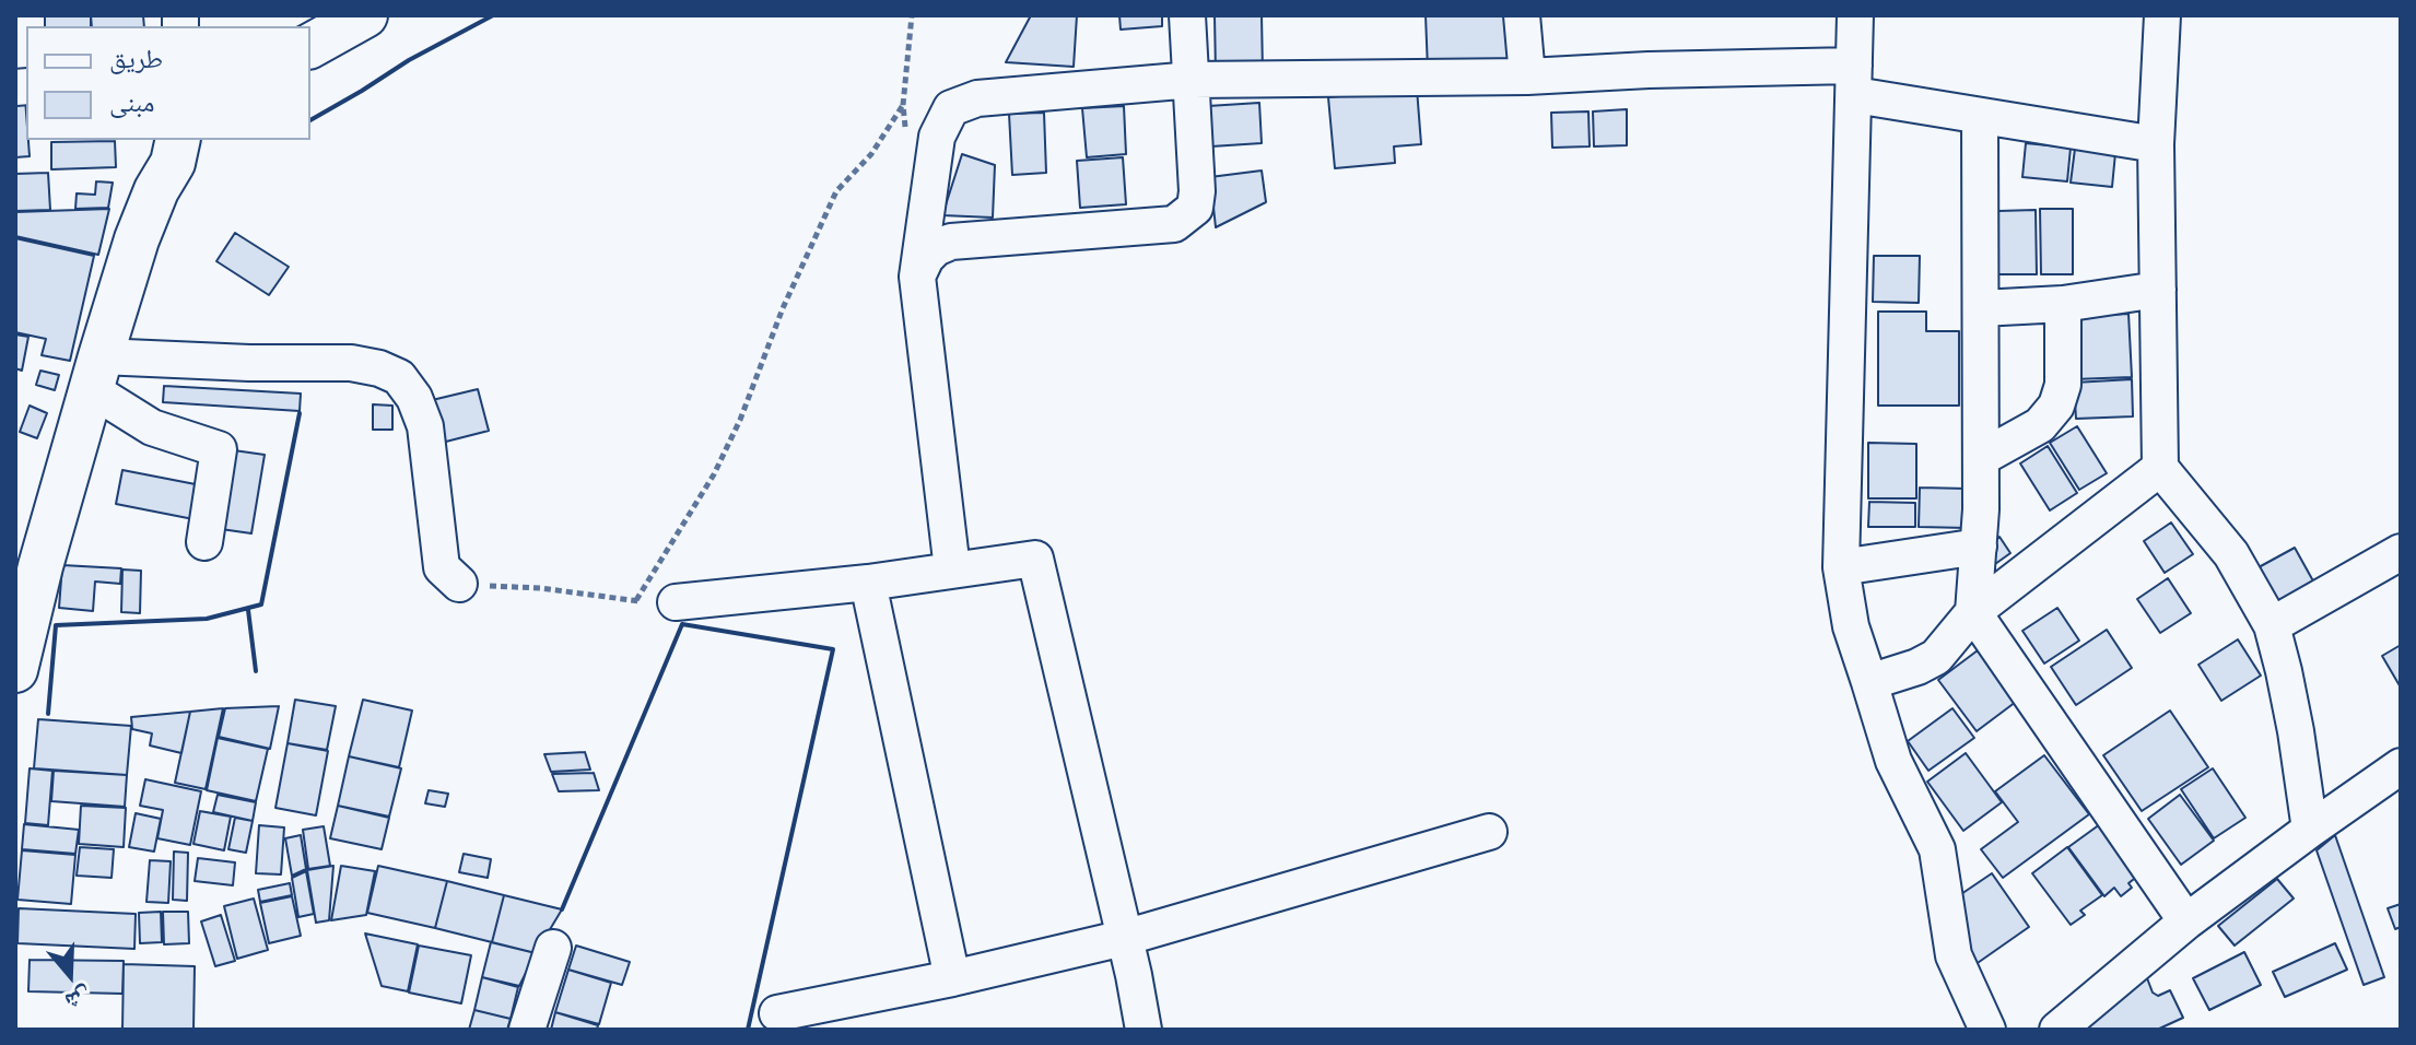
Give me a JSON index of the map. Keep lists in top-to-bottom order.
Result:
{
  "legend": ["طريق", "مبنى"],
  "north": "bottom"
}
